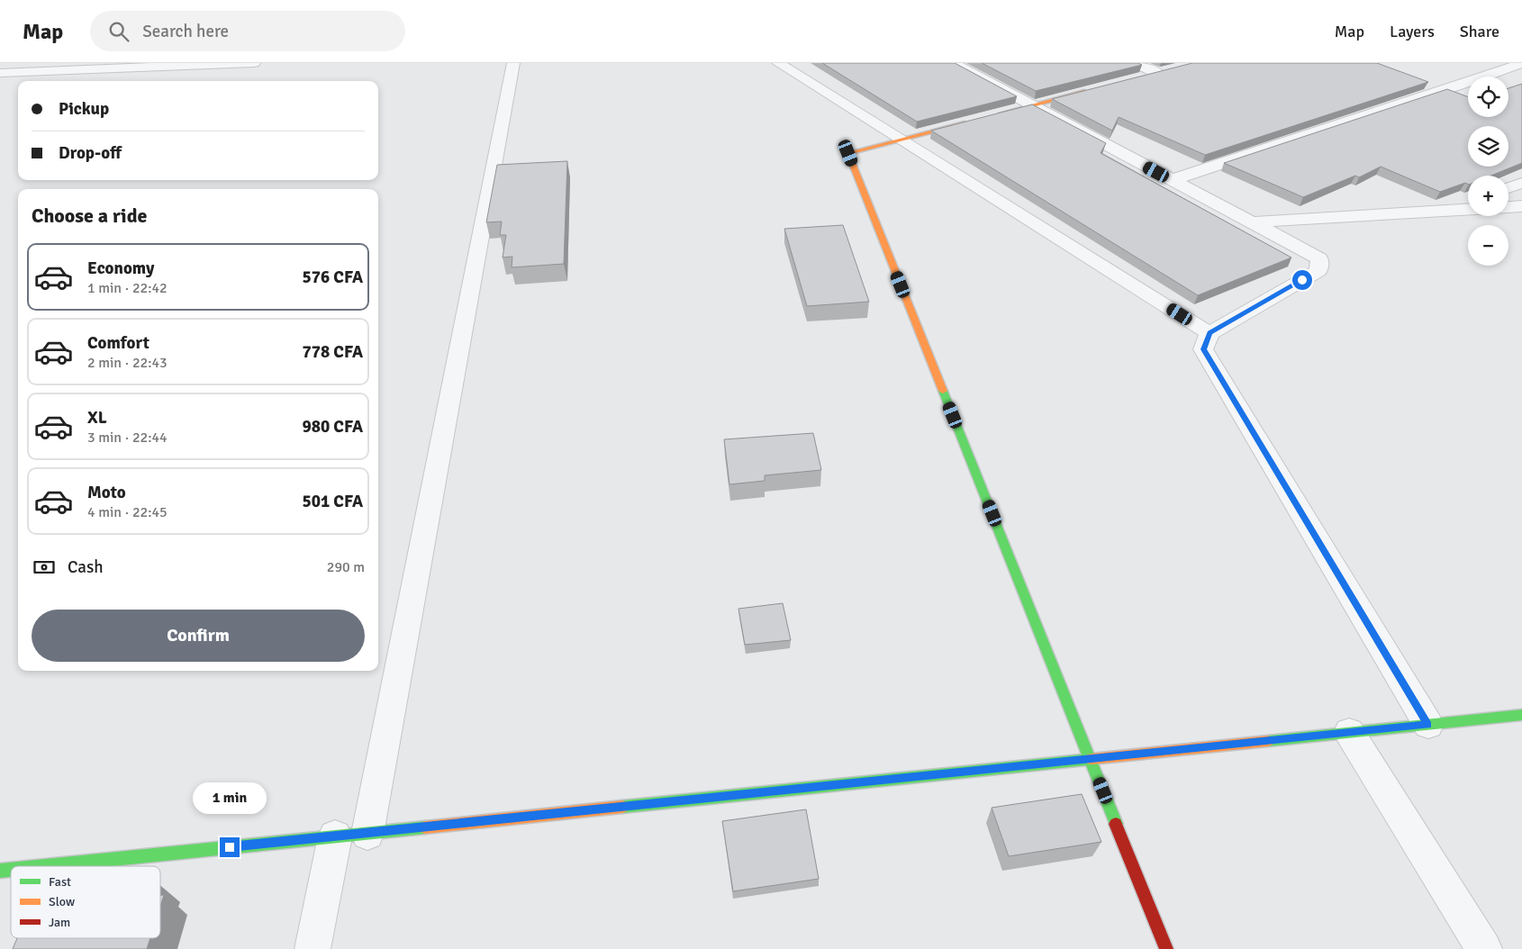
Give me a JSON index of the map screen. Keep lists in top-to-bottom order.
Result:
{
  "legend": ["Fast", "Slow", "Jam"],
  "page": {
    "header": "Map",
    "search": "Search here",
    "nav": ["Map", "Layers", "Share"],
    "map_buttons": ["+", "−"],
    "banner": ["Pickup", "Drop-off"],
    "heading": "Choose a ride",
    "list": [
      {
        "name": "Economy",
        "note": "1 min · 22:42",
        "value": "576 CFA"
      },
      {
        "name": "Comfort",
        "note": "2 min · 22:43",
        "value": "778 CFA"
      },
      {
        "name": "XL",
        "note": "3 min · 22:44",
        "value": "980 CFA"
      },
      {
        "name": "Moto",
        "note": "4 min · 22:45",
        "value": "501 CFA"
      }
    ],
    "pay": ["Cash", "290 m"],
    "buttons": "Confirm",
    "bubble": "1 min"
  }
}
